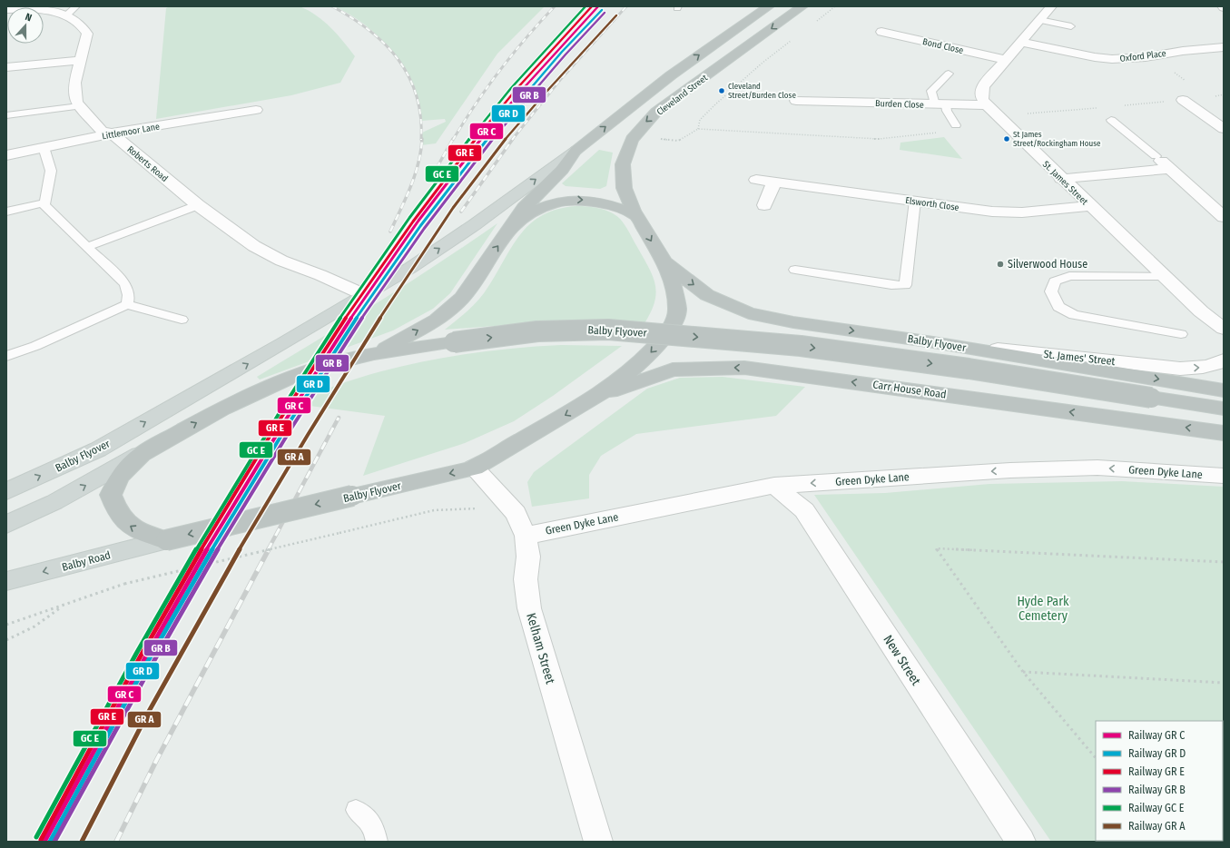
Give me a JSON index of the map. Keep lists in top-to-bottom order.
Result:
{
  "streets": {
    "highway": ["Cleveland Street", "Balby Flyover", "Carr House Road"],
    "main road": ["Balby Road"],
    "street": [
      "Bond Close",
      "Oxford Place",
      "Burden Close",
      "Littlemoor Lane",
      "Roberts Road",
      "St. James Street",
      "Elsworth Close",
      "St. James' Street",
      "Green Dyke Lane",
      "Kelham Street",
      "New Street"
    ]
  },
  "crossings": [
    ["Cleveland Street", "Roberts Road"],
    ["Cleveland Street", "Balby Flyover"],
    ["Burden Close", "St. James Street"],
    ["Littlemoor Lane", "Roberts Road"],
    ["Roberts Road", "Balby Flyover"],
    ["St. James Street", "Elsworth Close"],
    ["Balby Flyover", "St. James' Street"],
    ["Balby Flyover", "Carr House Road"],
    ["Balby Flyover", "Balby Road"],
    ["Green Dyke Lane", "Kelham Street"],
    ["Green Dyke Lane", "New Street"]
  ],
  "one_way": [
    "St. James' Street",
    "Carr House Road",
    "Green Dyke Lane",
    "Balby Road"
  ],
  "parks": ["Hyde Park Cemetery"],
  "places": ["Cleveland Street/Burden Close", "St James Street/Rockingham House", "Silverwood House"],
  "legend": [
    "Railway GR C",
    "Railway GR D",
    "Railway GR E",
    "Railway GR B",
    "Railway GC E",
    "Railway GR A"
  ],
  "north": "top"
}
